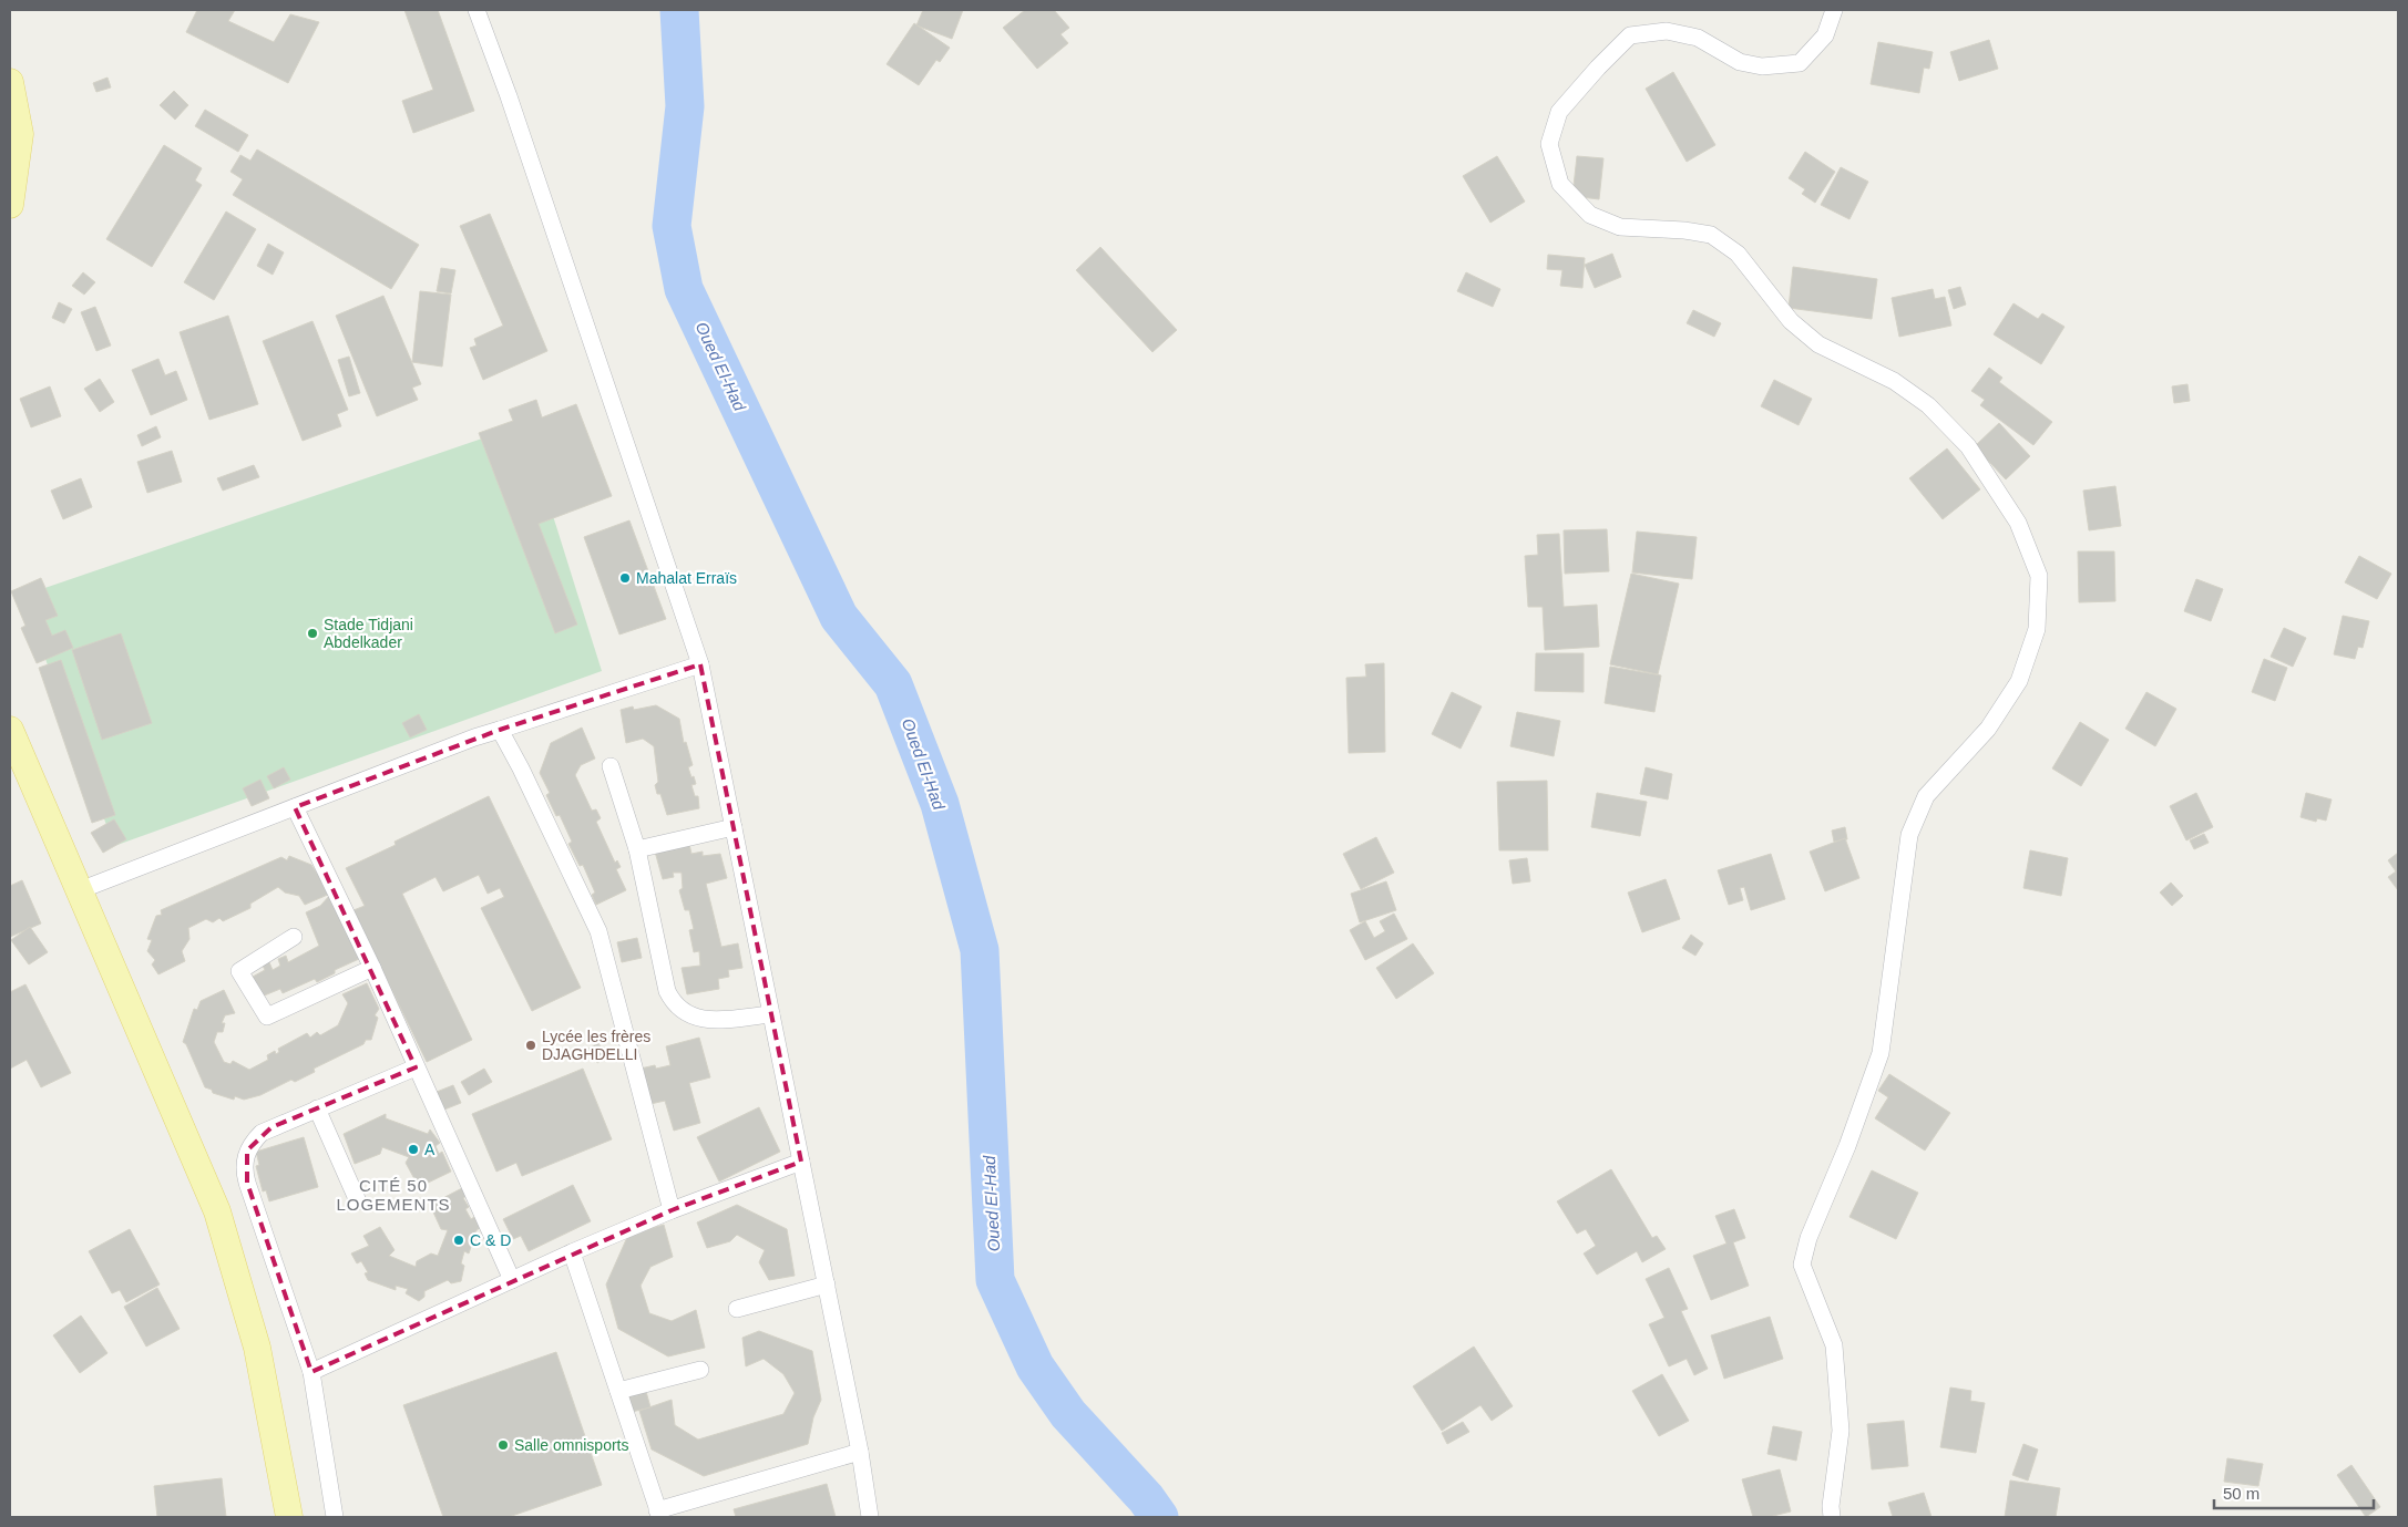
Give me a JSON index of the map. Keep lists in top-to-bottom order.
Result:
{
  "districts": ["CITÉ 50 LOGEMENTS"],
  "water": ["Oued El-Had"],
  "places": [
    "Mahalat Erraïs",
    "Stade Tidjani Abdelkader",
    "Lycée les frères DJAGHDELLI",
    "A",
    "C & D",
    "Salle omnisports"
  ],
  "scale_bar": "50 m"
}
